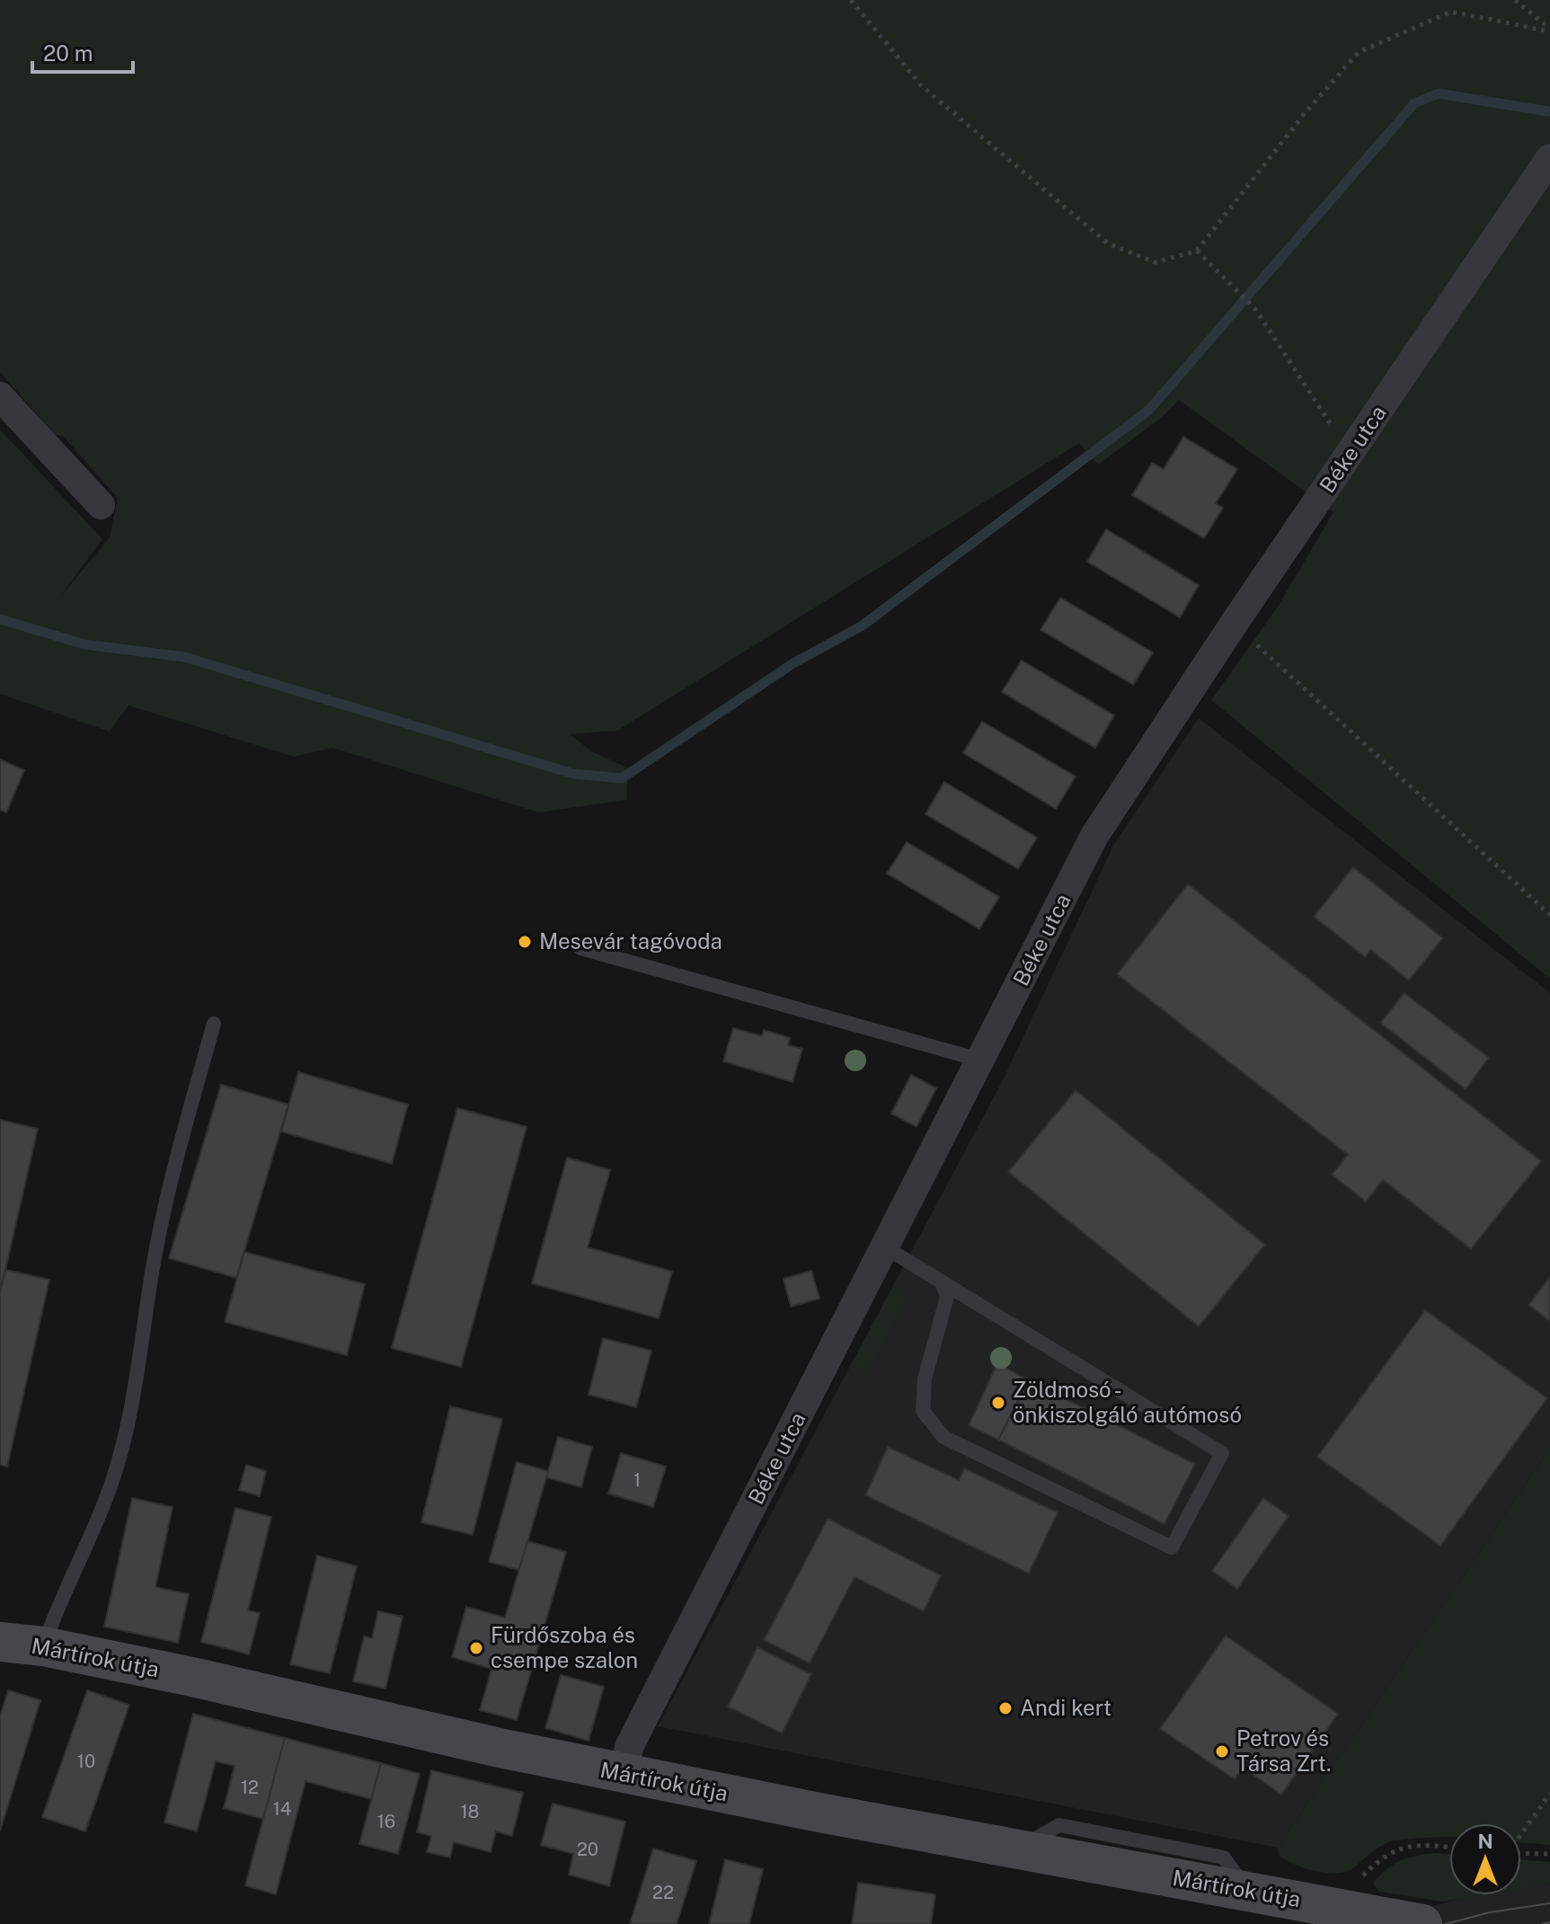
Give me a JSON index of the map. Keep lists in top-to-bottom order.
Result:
{
  "streets": {
    "main road": ["Mártírok útja"],
    "street": ["Béke utca"]
  },
  "crossings": [
    ["Béke utca", "Mártírok útja"]
  ],
  "places": [
    "Mesevár tagóvoda",
    "Zöldmosó - önkiszolgáló autómosó",
    "Fürdőszoba és csempe szalon",
    "Andi kert",
    "Petrov és Társa Zrt."
  ],
  "house_numbers": [
    "1",
    "10",
    "12",
    "14",
    "18",
    "16",
    "20",
    "22"
  ],
  "scale_bar": "20 m",
  "north": "top"
}
